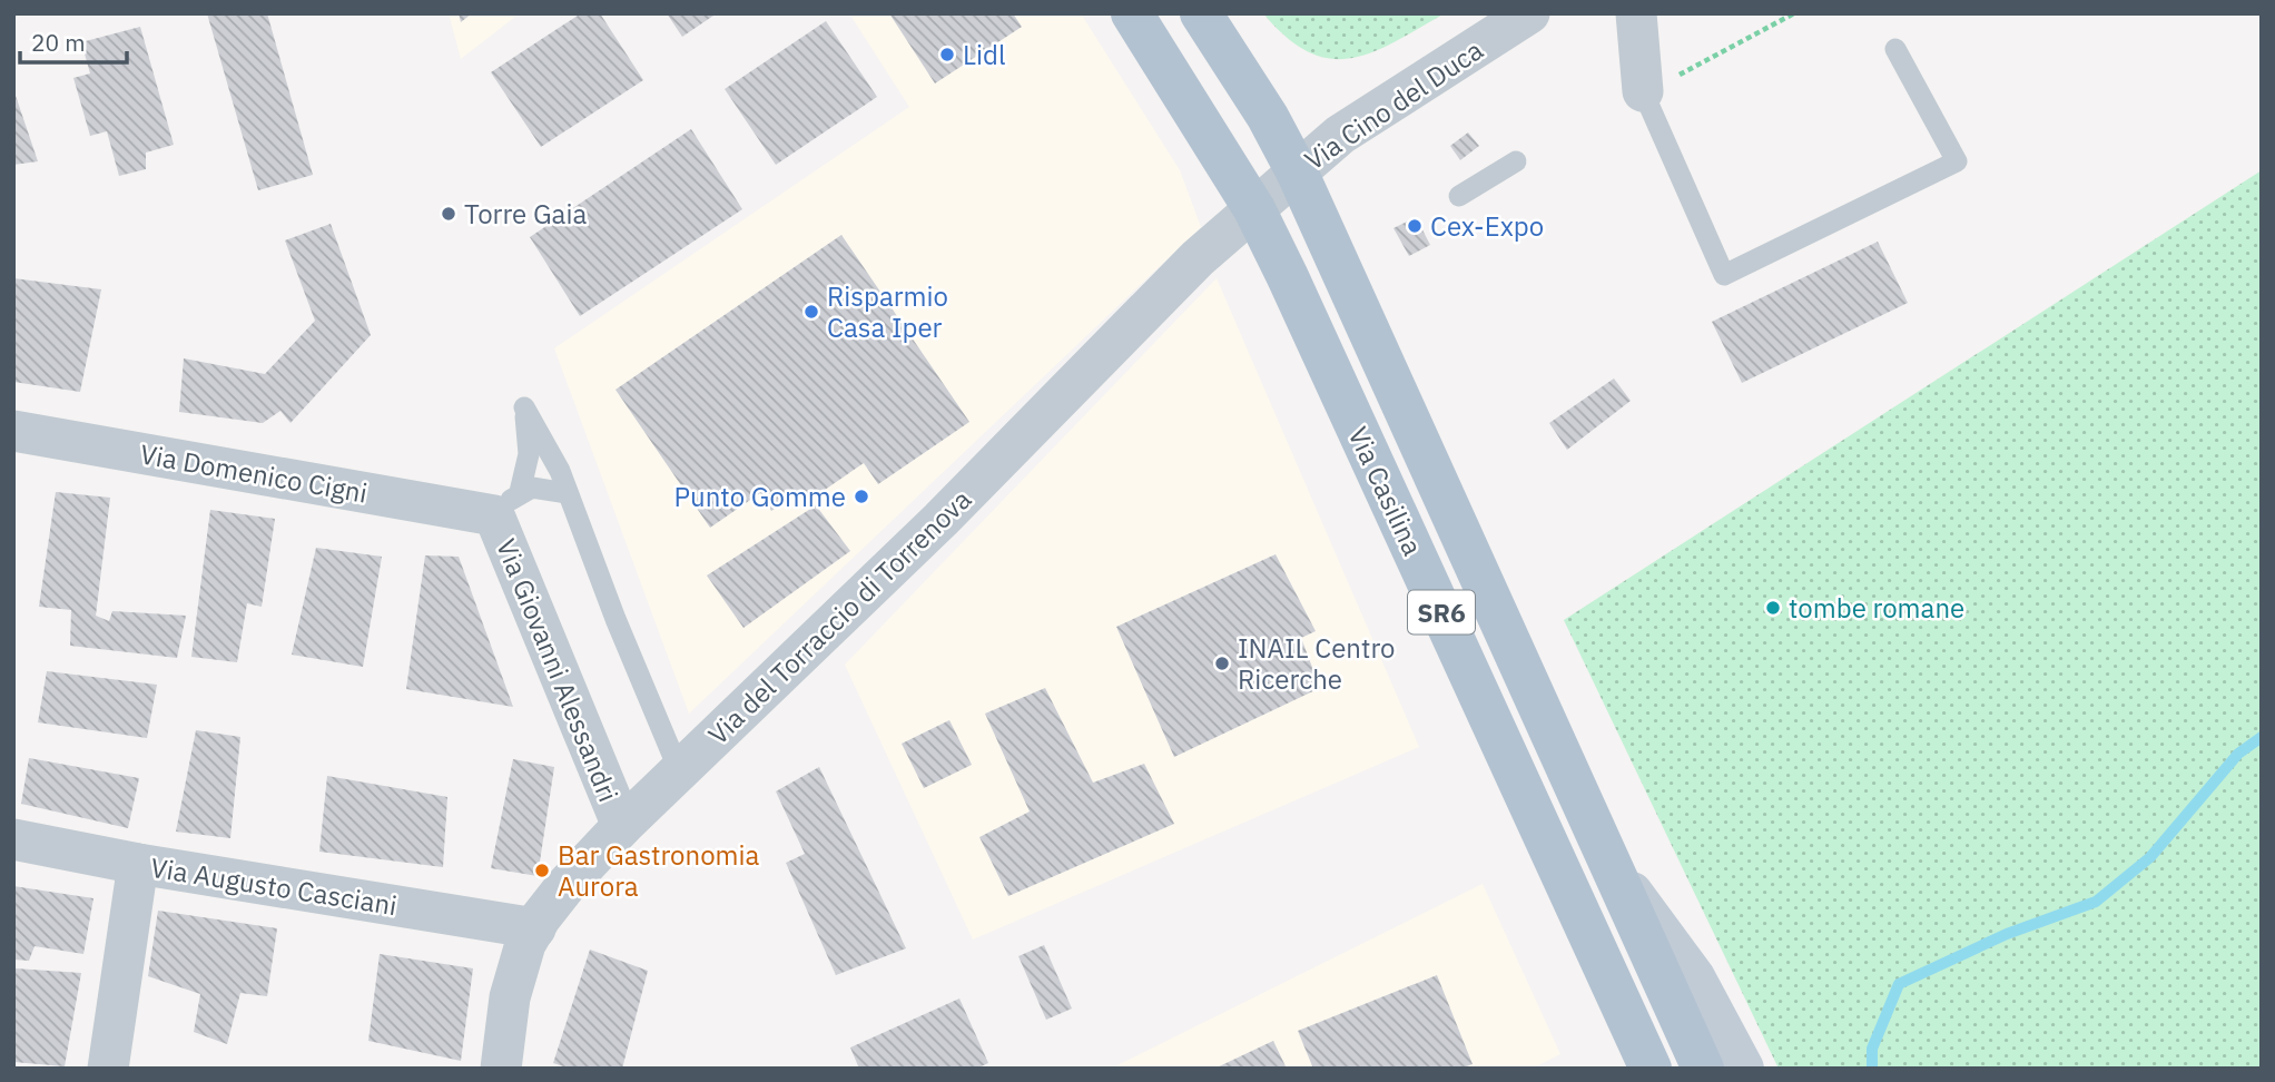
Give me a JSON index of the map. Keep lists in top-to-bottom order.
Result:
{
  "streets": {
    "main road": ["Via Casilina", "SR6"],
    "street": [
      "Via Cino del Duca",
      "Via Domenico Cigni",
      "Via del Torraccio di Torrenova",
      "Via Giovanni Alessandri",
      "Via Augusto Casciani"
    ]
  },
  "crossings": [
    ["Via Cino del Duca", "Via Casilina"],
    ["Via Cino del Duca", "Via del Torraccio di Torrenova"],
    ["Via Domenico Cigni", "Via Giovanni Alessandri"],
    ["Via Casilina", "Via del Torraccio di Torrenova"],
    ["Via del Torraccio di Torrenova", "Via Giovanni Alessandri"],
    ["Via del Torraccio di Torrenova", "Via Augusto Casciani"]
  ],
  "places": [
    "Lidl",
    "Torre Gaia",
    "Cex-Expo",
    "Risparmio Casa Iper",
    "Punto Gomme",
    "tombe romane",
    "INAIL Centro Ricerche",
    "Bar Gastronomia Aurora"
  ],
  "scale_bar": "20 m"
}
